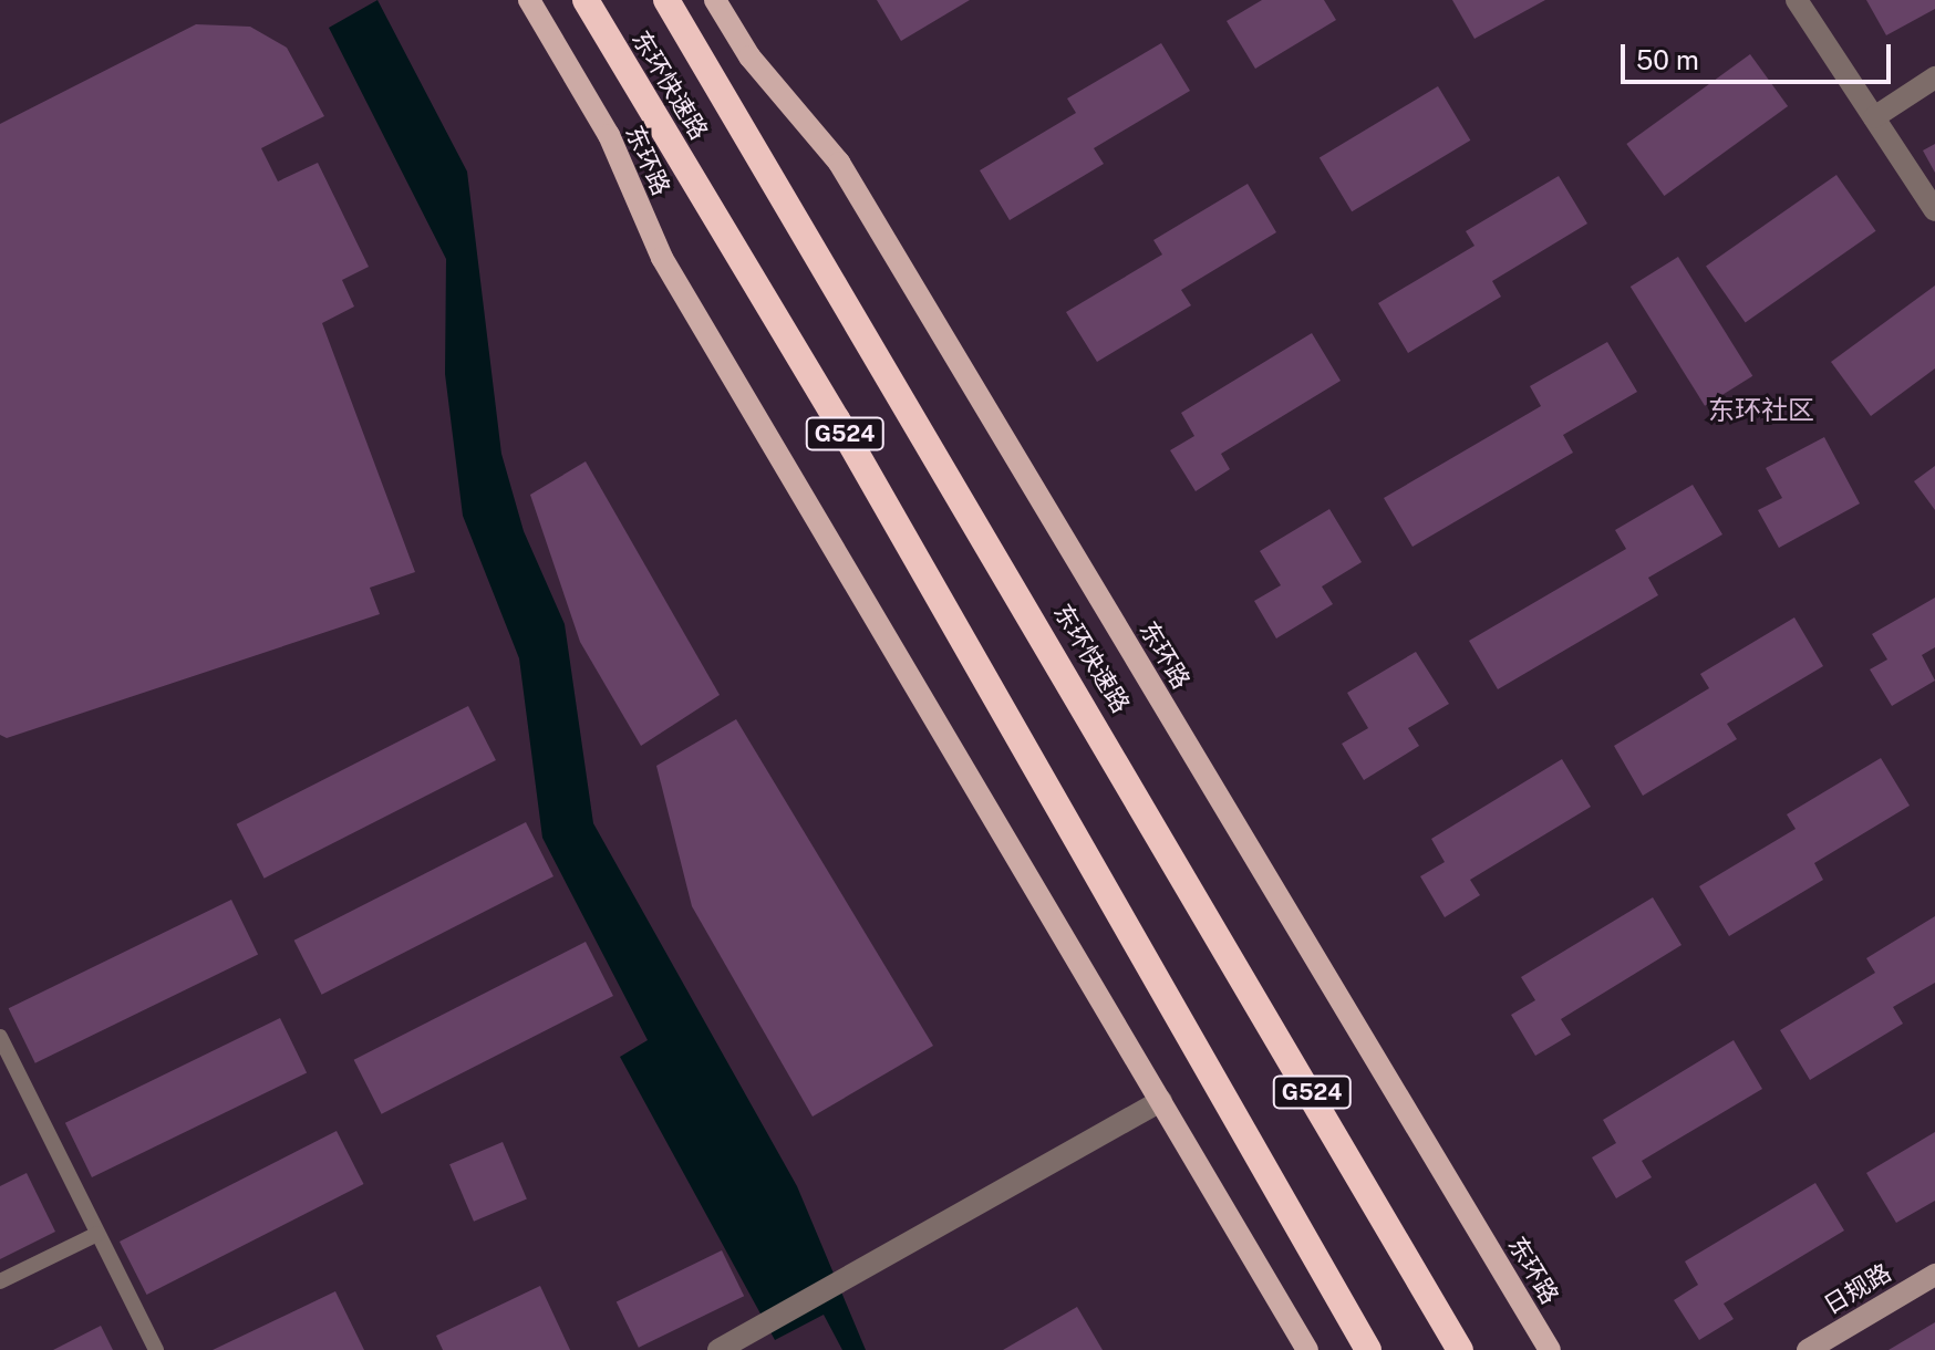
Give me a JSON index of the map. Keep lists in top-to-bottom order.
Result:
{
  "streets": {
    "highway": ["东环快速路", "G524"],
    "main road": ["东环路"],
    "street": ["日规路"]
  },
  "districts": ["东环社区"],
  "scale_bar": "50 m"
}
